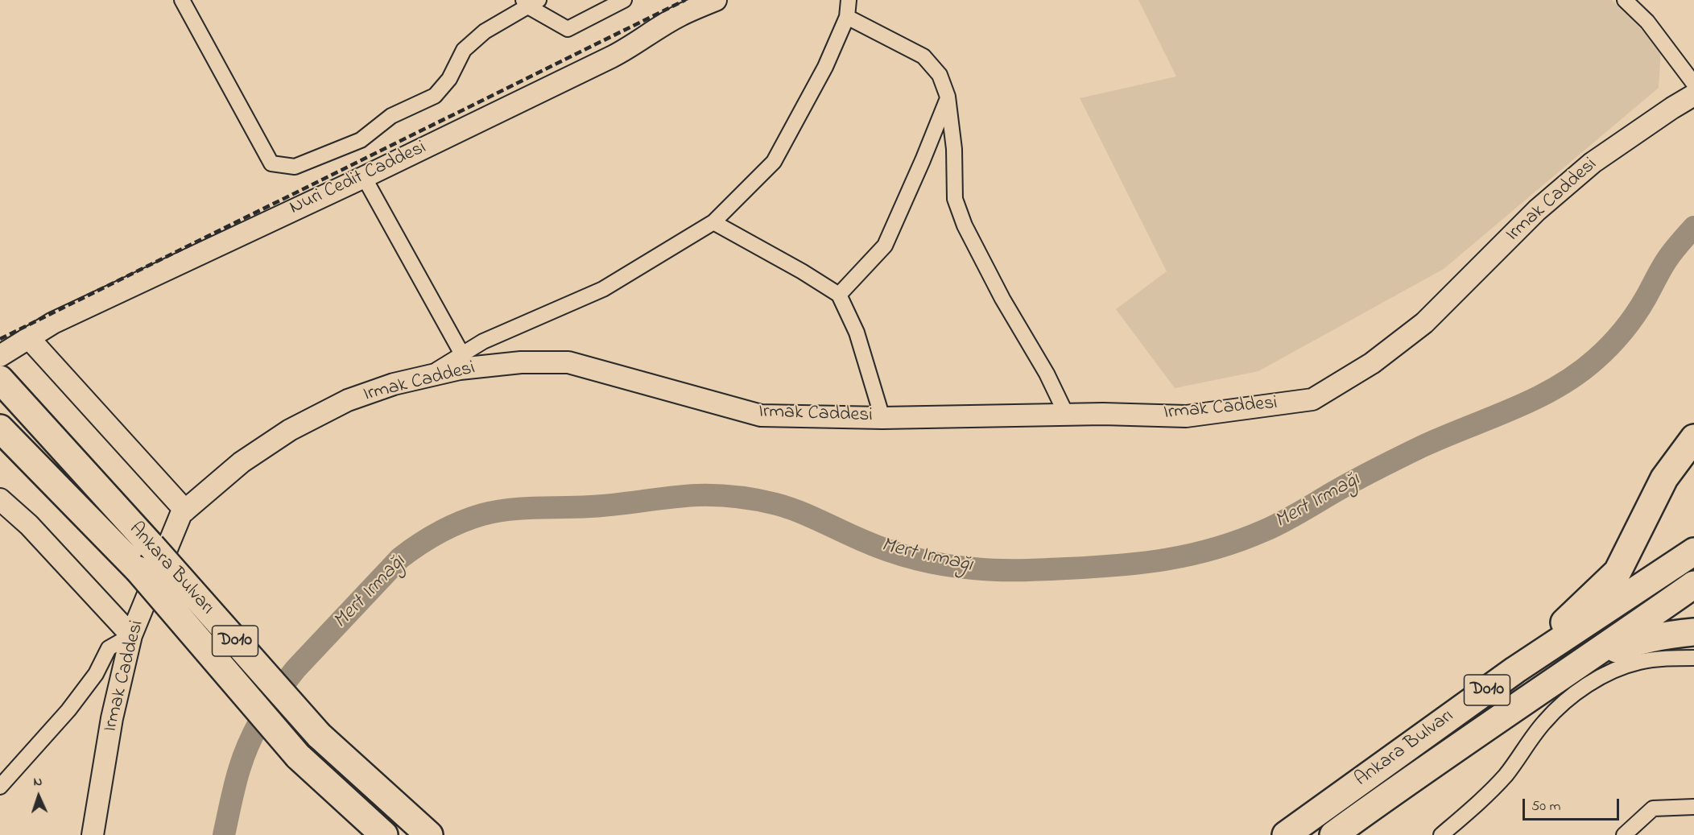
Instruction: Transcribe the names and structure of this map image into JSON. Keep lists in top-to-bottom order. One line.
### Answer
{"streets":{"highway":["Ankara Bulvarı","D010"],"street":["Nuri Cedit Caddesi","Irmak Caddesi"]},"water":["Mert Irmağı"],"scale_bar":"50 m","north":"top"}
